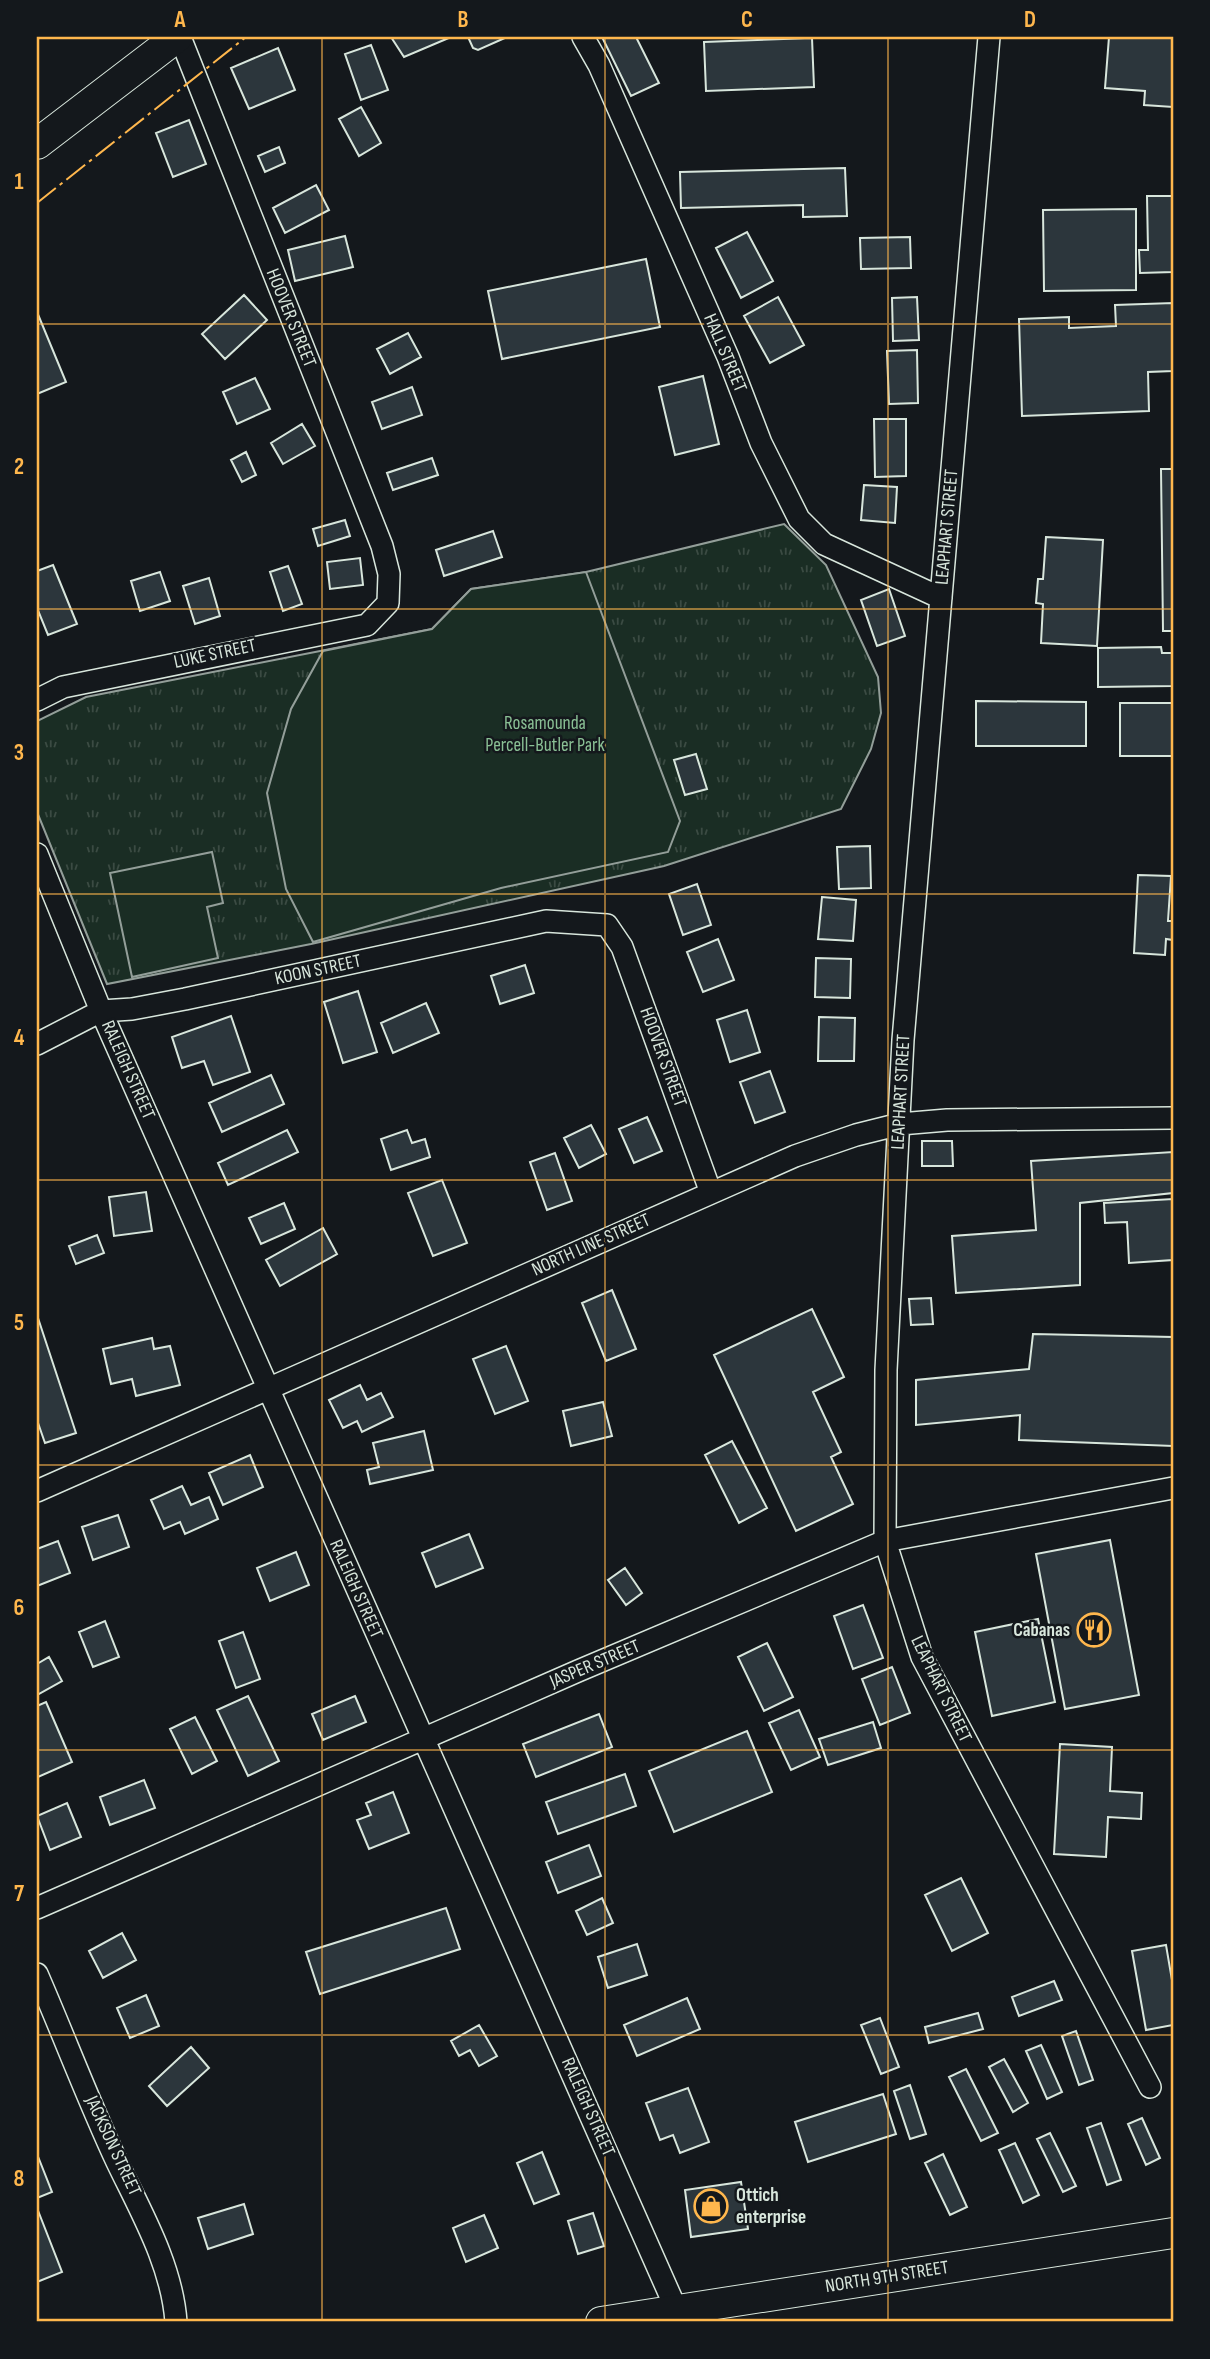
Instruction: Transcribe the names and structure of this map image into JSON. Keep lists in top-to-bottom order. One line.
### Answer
{"streets":{"street":["HOOVER STREET","HALL STREET","LEAPHART STREET","LUKE STREET","KOON STREET","RALEIGH STREET","NORTH LINE STREET","JASPER STREET","JACKSON STREET","NORTH 9TH STREET"]},"crossings":[["HOOVER STREET","LUKE STREET"],["HOOVER STREET","KOON STREET"],["HOOVER STREET","NORTH LINE STREET"],["HALL STREET","LEAPHART STREET"],["LEAPHART STREET","NORTH LINE STREET"],["LEAPHART STREET","JASPER STREET"],["KOON STREET","RALEIGH STREET"],["RALEIGH STREET","NORTH LINE STREET"],["RALEIGH STREET","JASPER STREET"],["RALEIGH STREET","NORTH 9TH STREET"]],"parks":["Rosamounda Percell-Butler Park"],"places":{"restaurant":["Cabanas"],"shop":["Ottich enterprise"]},"grid":{"columns":["A","B","C","D"],"rows":["1","2","3","4","5","6","7","8"]}}
